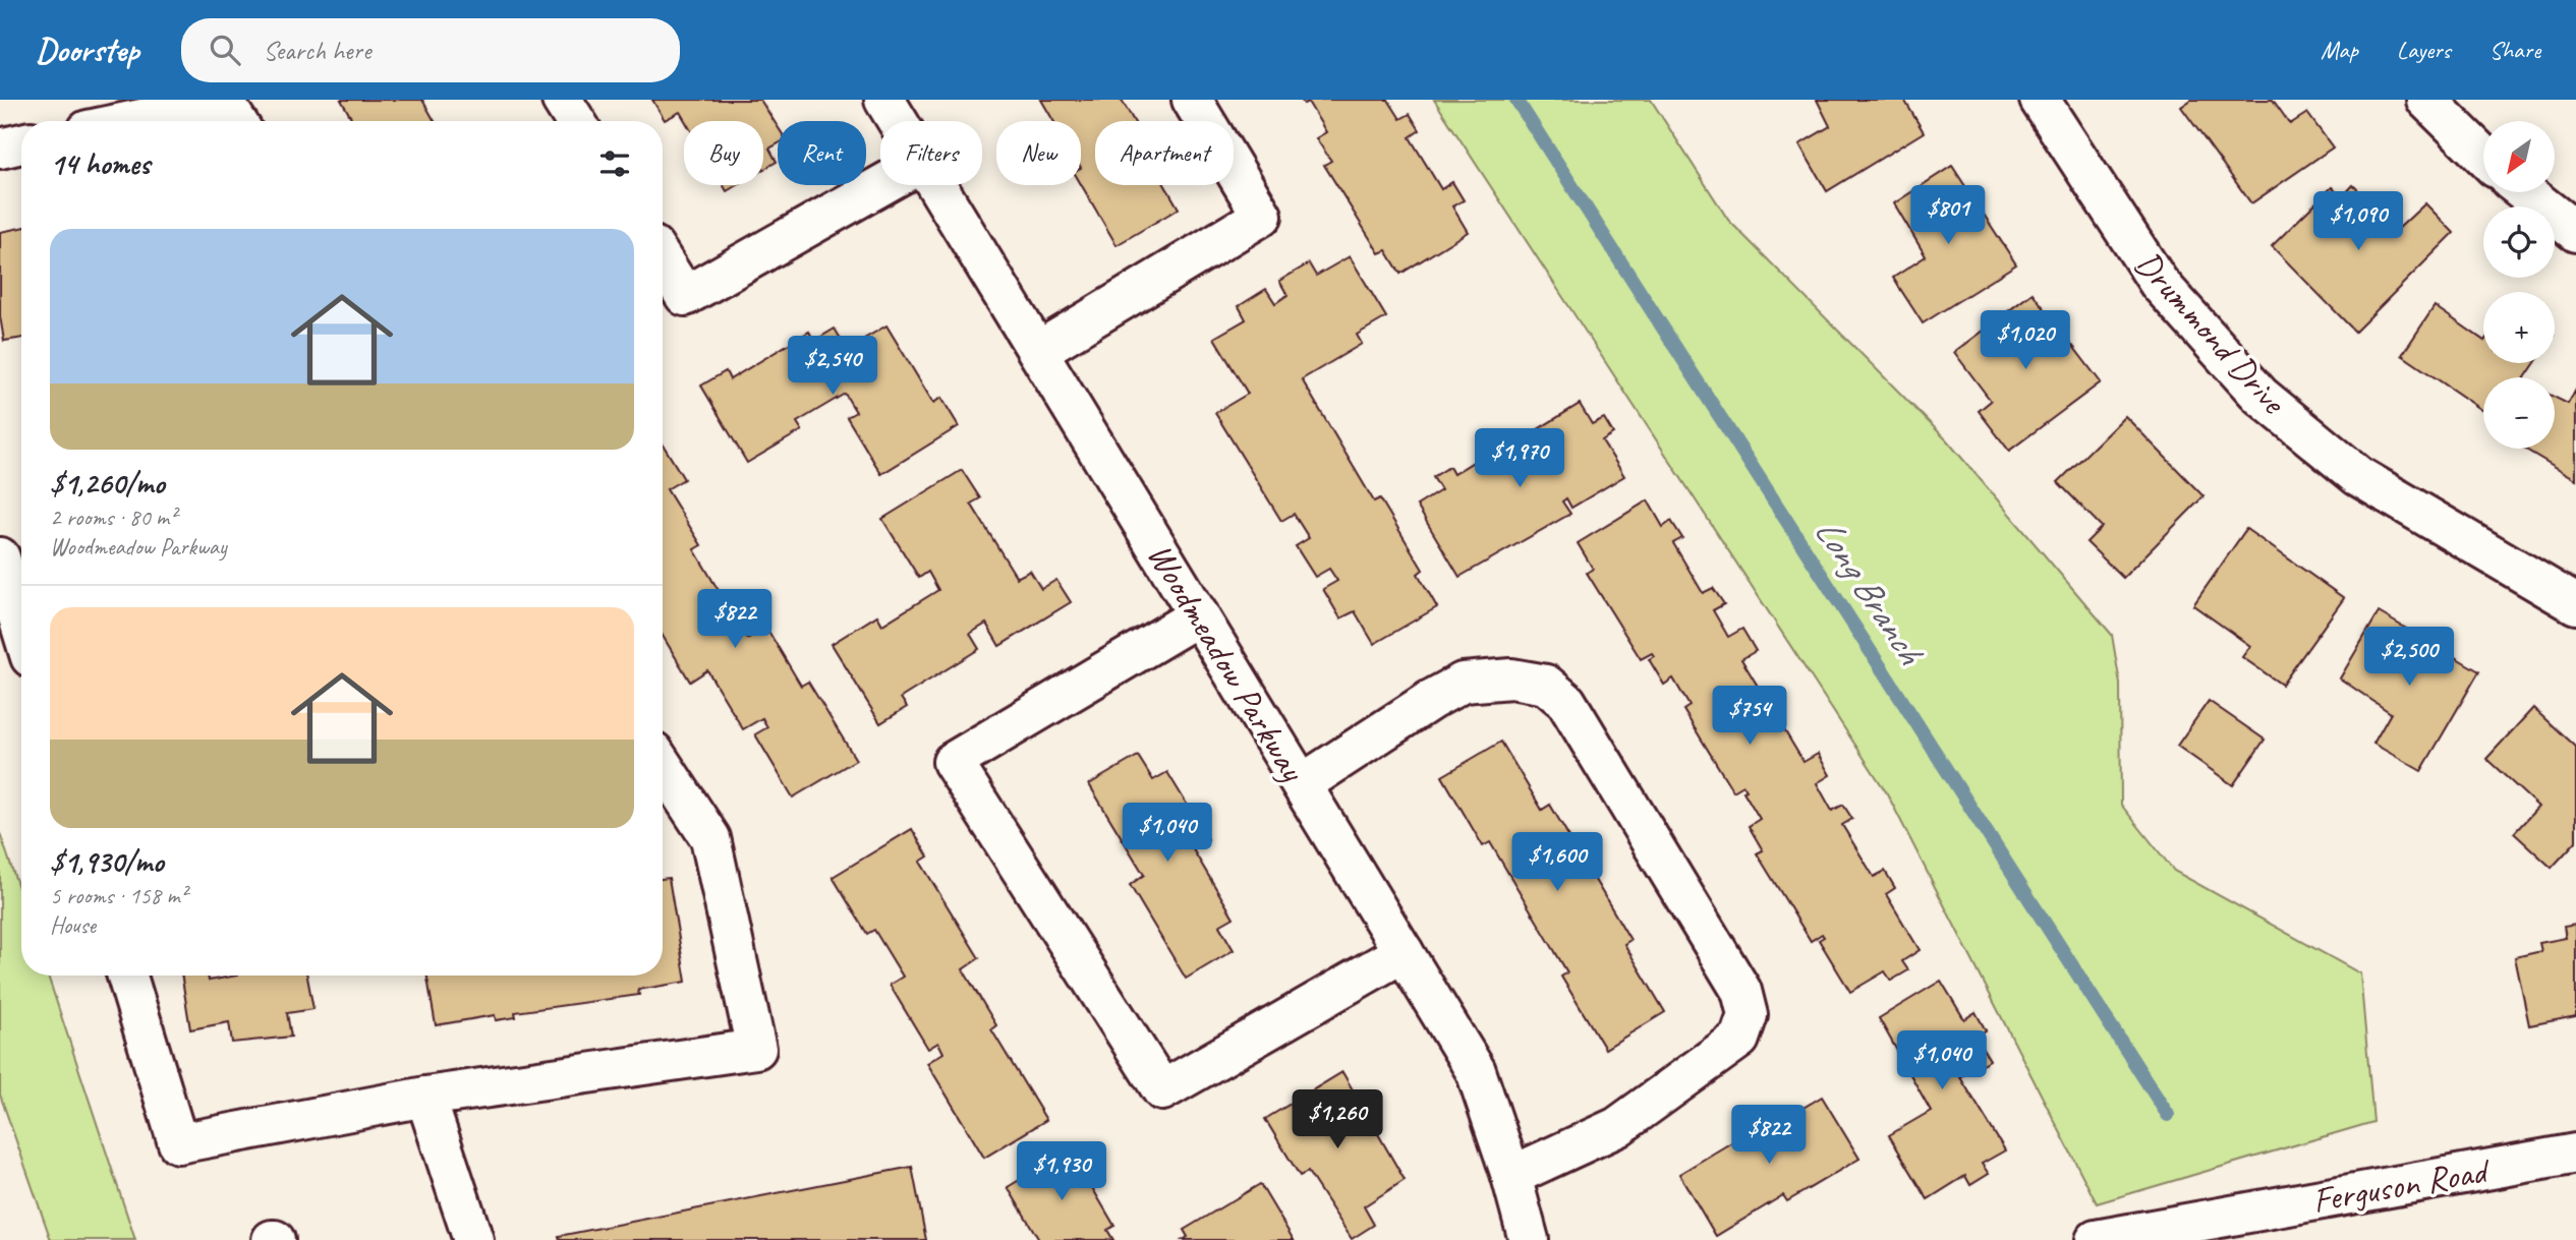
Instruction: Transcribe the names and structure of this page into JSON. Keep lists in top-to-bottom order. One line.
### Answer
{"streets":{"street":["Drummond Drive","Woodmeadow Parkway","Ferguson Road"]},"water":["Long Branch"],"north":"bottom left","page":{"header":"Doorstep","search":"Search here","nav":["Map","Layers","Share"],"map_buttons":["+","−"],"chip":["Buy","Rent","Filters","New","Apartment"],"heading":"14 homes","price":["$801","$1,090","$1,020","$2,540","$1,970","$822","$2,500","$754","$1,040","$1,600","$1,040","$1,260","$822","$1,930"],"list":[{"name":"$1,260/mo","note":"2 rooms · 80 m² · Woodmeadow Parkway"},{"name":"$1,930/mo","note":"5 rooms · 158 m² · House"}]}}
